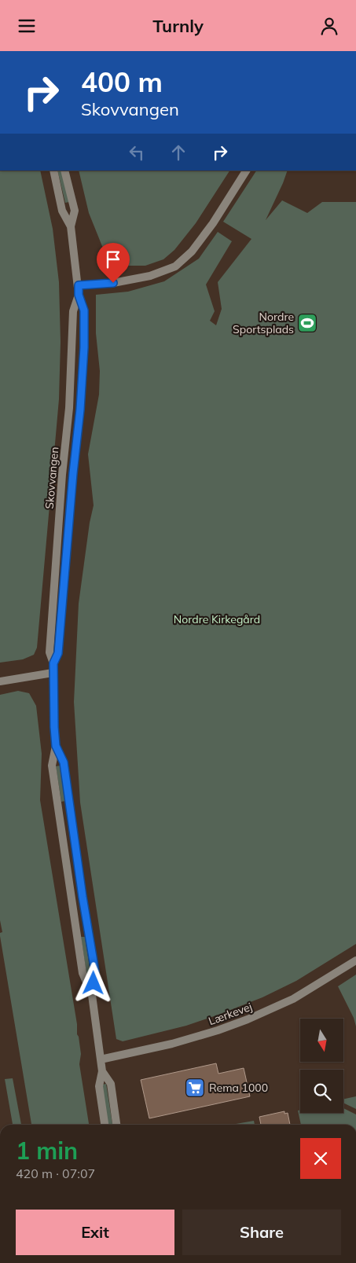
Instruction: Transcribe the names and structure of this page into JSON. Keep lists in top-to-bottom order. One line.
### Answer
{"streets":{"street":["Skovvangen","Lærkevej"]},"crossings":[["Skovvangen","Lærkevej"]],"parks":["Nordre Kirkegård"],"places":{"sports":["Nordre Sportsplads"],"supermarket":["Rema 1000"]},"north":"bottom","page":{"header":"Turnly","turn":["400 m","Skovvangen"],"heading":["1 min","420 m · 07:07"],"buttons":["Exit","Share"]}}
